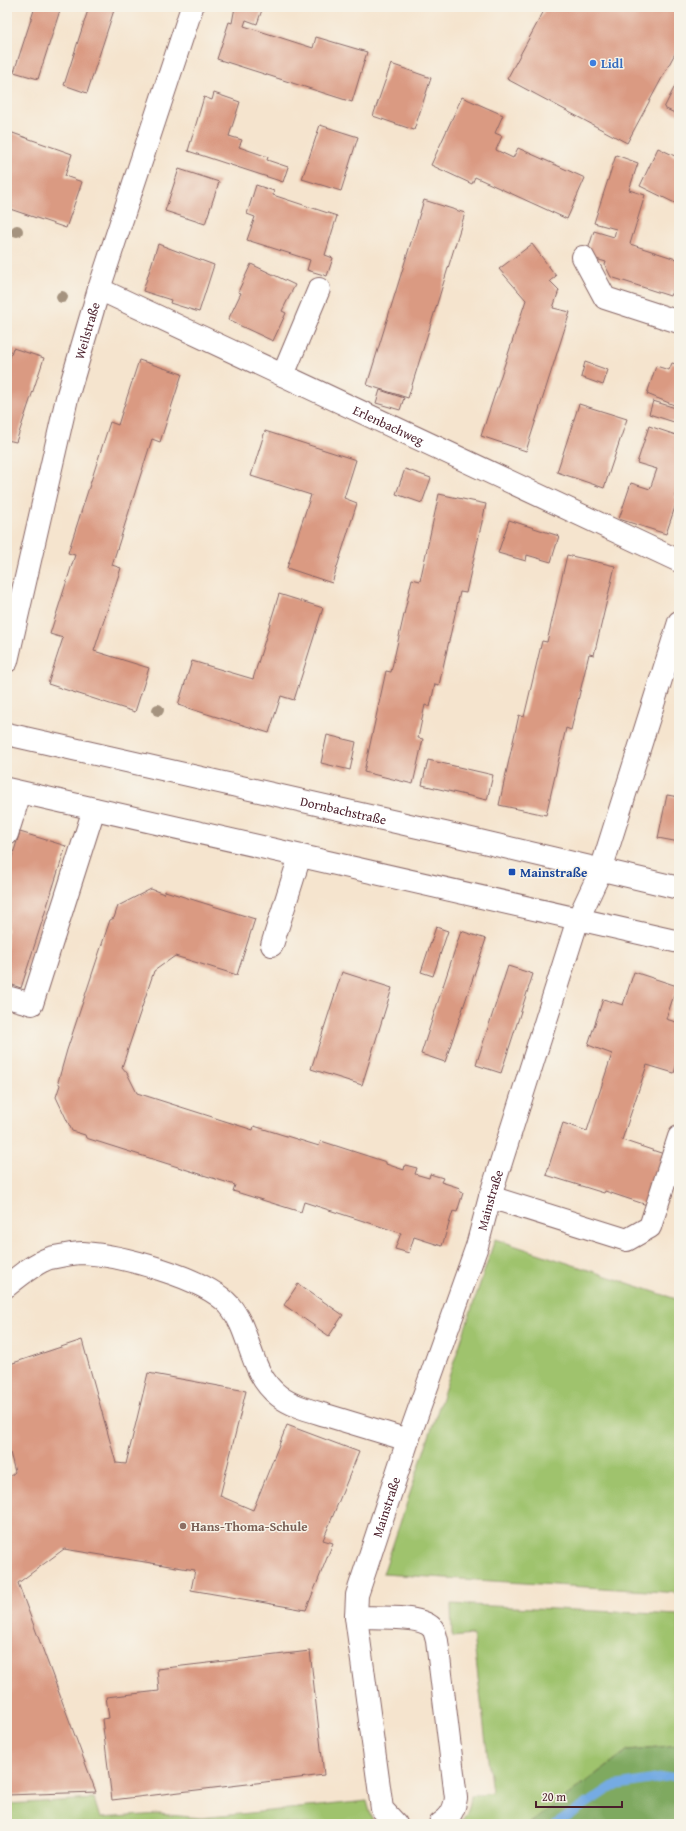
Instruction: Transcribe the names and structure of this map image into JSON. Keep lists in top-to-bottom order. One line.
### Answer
{"streets":{"street":["Weilstraße","Erlenbachweg","Dornbachstraße","Mainstraße"]},"crossings":[["Weilstraße","Erlenbachweg"],["Dornbachstraße","Mainstraße"]],"places":{"other":["Lidl","Hans-Thoma-Schule"],"transit":["Mainstraße"]},"scale_bar":"20 m"}
